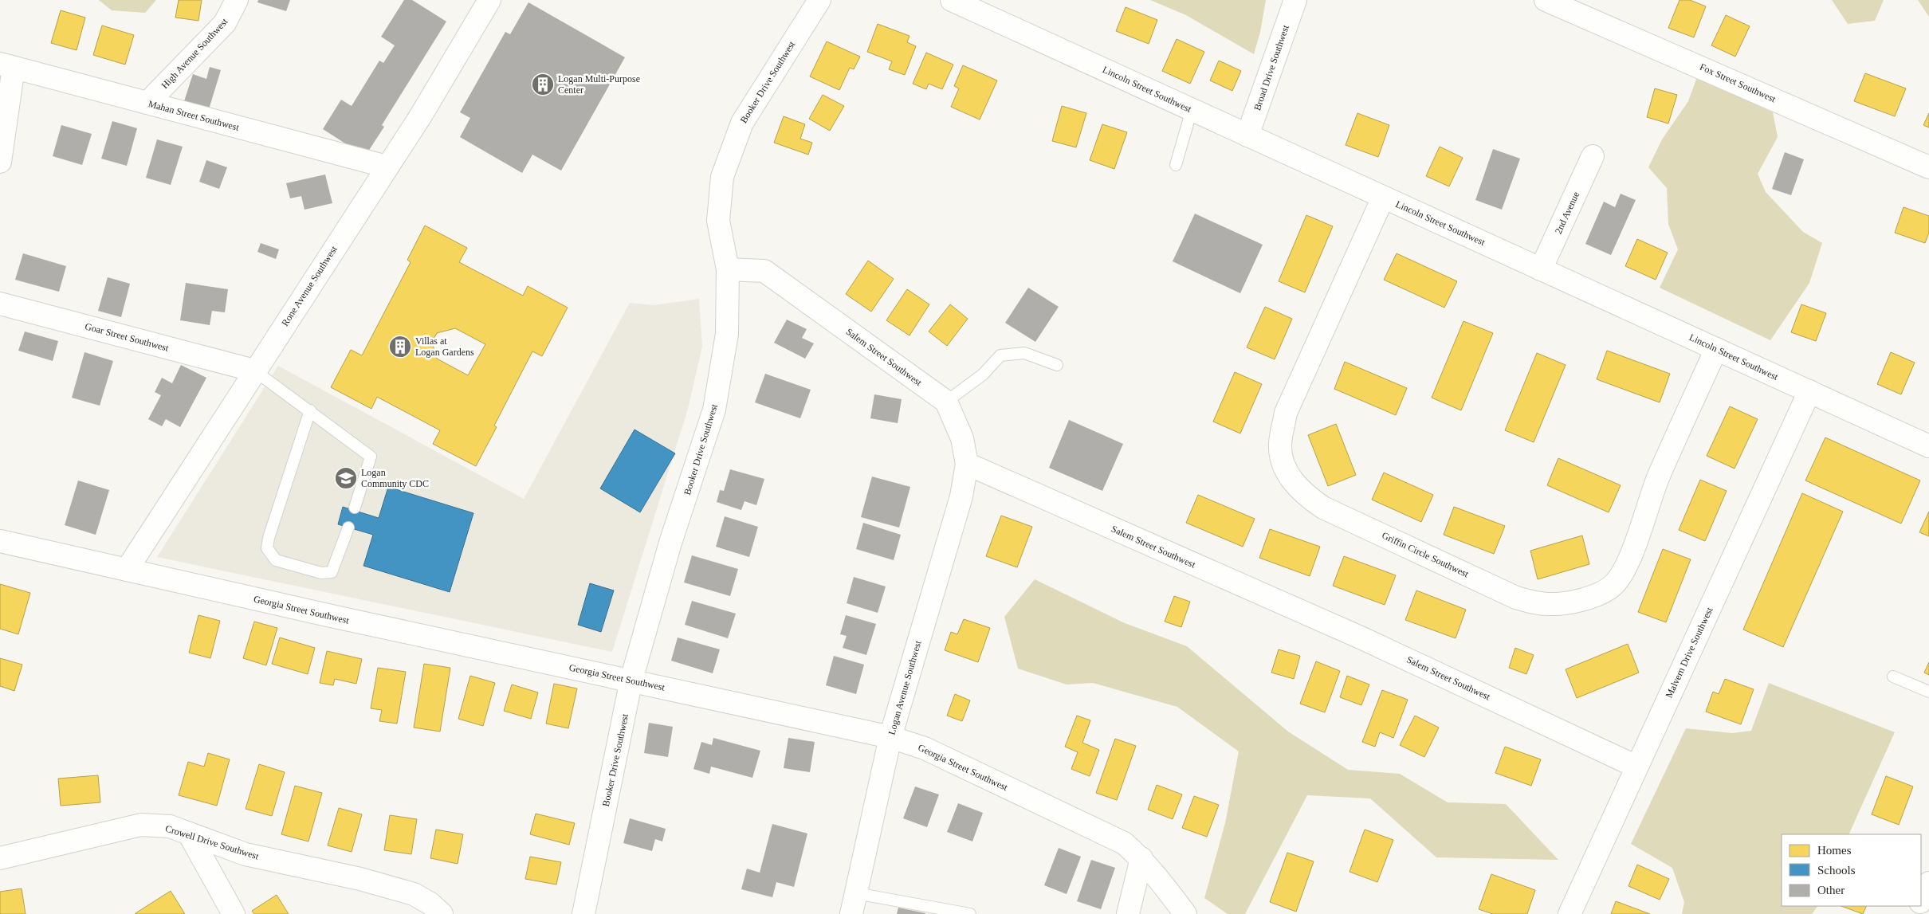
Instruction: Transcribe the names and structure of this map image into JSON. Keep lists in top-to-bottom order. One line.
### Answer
{"streets":{"street":["High Avenue Southwest","Broad Drive Southwest","Booker Drive Southwest","Fox Street Southwest","Lincoln Street Southwest","Mahan Street Southwest","2nd Avenue","Rone Avenue Southwest","Goar Street Southwest","Salem Street Southwest","Griffin Circle Southwest","Georgia Street Southwest","Malvern Drive Southwest","Logan Avenue Southwest","Crowell Drive Southwest"]},"crossings":[["High Avenue Southwest","Mahan Street Southwest"],["Broad Drive Southwest","Lincoln Street Southwest"],["Booker Drive Southwest","Salem Street Southwest"],["Booker Drive Southwest","Georgia Street Southwest"],["Lincoln Street Southwest","2nd Avenue"],["Lincoln Street Southwest","Griffin Circle Southwest"],["Lincoln Street Southwest","Malvern Drive Southwest"],["Mahan Street Southwest","Rone Avenue Southwest"],["Rone Avenue Southwest","Goar Street Southwest"],["Rone Avenue Southwest","Georgia Street Southwest"],["Salem Street Southwest","Malvern Drive Southwest"],["Salem Street Southwest","Logan Avenue Southwest"],["Georgia Street Southwest","Logan Avenue Southwest"]],"places":{"building":["Logan Multi-Purpose Center","Villas at Logan Gardens"],"school or university":["Logan Community CDC"]},"legend":["Homes","Schools","Other"]}
